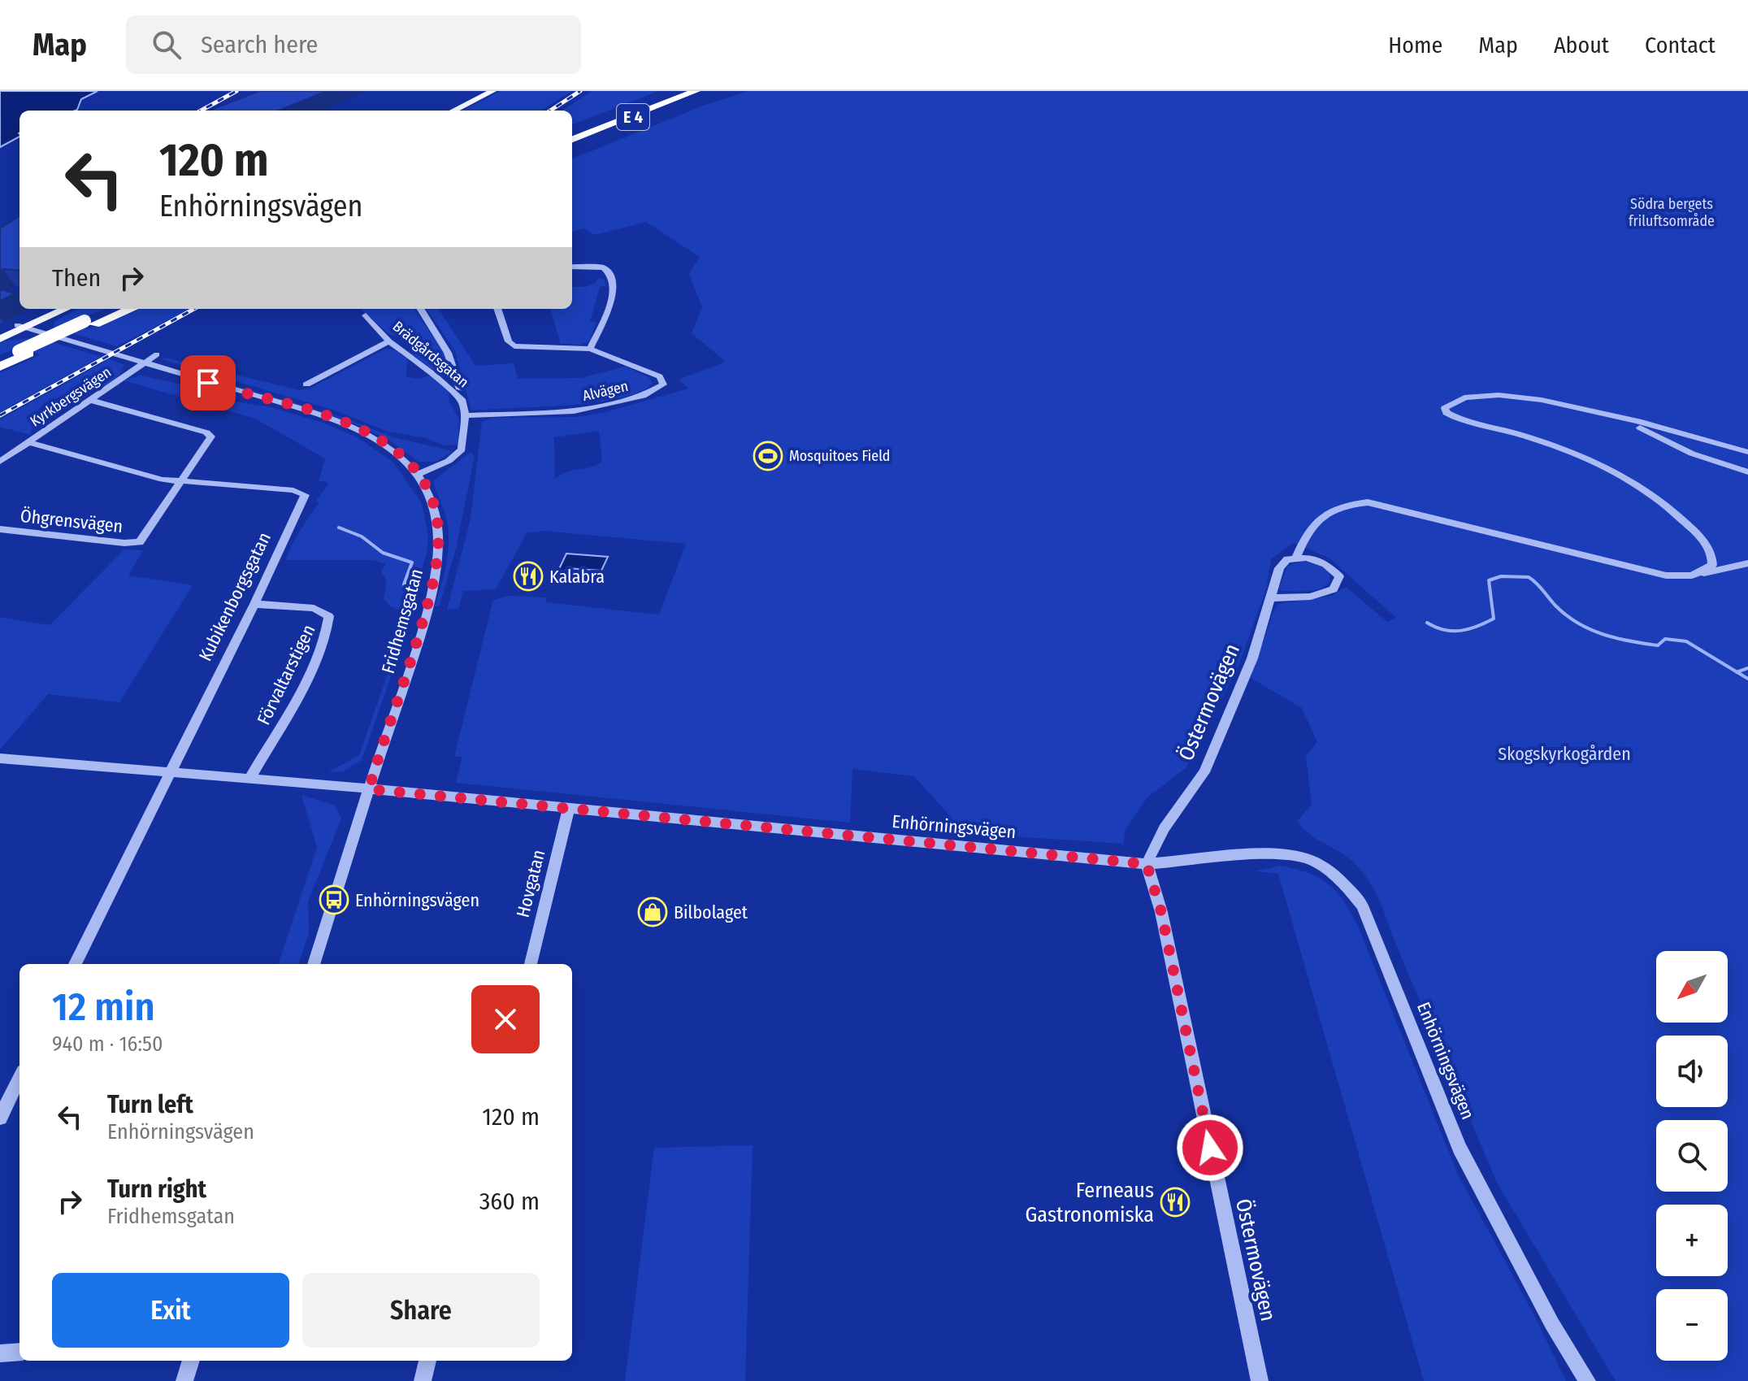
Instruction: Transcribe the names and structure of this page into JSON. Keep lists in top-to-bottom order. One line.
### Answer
{"streets":{"highway":["E 4"],"street":["Brädgårdsgatan","Alvägen","Kyrkbergsvägen","Öhgrensvägen","Kubikenborgsgatan","Fridhemsgatan","Förvaltarstigen","Östermovägen","Enhörningsvägen","Hovgatan"]},"crossings":[["Brädgårdsgatan","Alvägen"],["Brädgårdsgatan","Fridhemsgatan"],["Kyrkbergsvägen","Kubikenborgsgatan"],["Kyrkbergsvägen","Fridhemsgatan"],["Öhgrensvägen","Kubikenborgsgatan"],["Kubikenborgsgatan","Förvaltarstigen"],["Kubikenborgsgatan","Enhörningsvägen"],["Fridhemsgatan","Enhörningsvägen"],["Förvaltarstigen","Enhörningsvägen"],["Östermovägen","Enhörningsvägen"],["Enhörningsvägen","Hovgatan"]],"parks":["Södra bergets friluftsområde","Skogskyrkogården"],"places":{"sports":["Mosquitoes Field"],"restaurant":["Kalabra","Ferneaus Gastronomiska"],"bus stop":["Enhörningsvägen"],"shop":["Bilbolaget"]},"north":"bottom left","page":{"header":"Map","search":"Search here","nav":["Home","Map","About","Contact"],"turn":["120 m","Enhörningsvägen"],"then":"Then","map_buttons":["+","−"],"heading":["12 min","940 m · 16:50"],"list":[{"name":"Turn left","note":"Enhörningsvägen","value":"120 m"},{"name":"Turn right","note":"Fridhemsgatan","value":"360 m"}],"buttons":["Exit","Share"]}}
